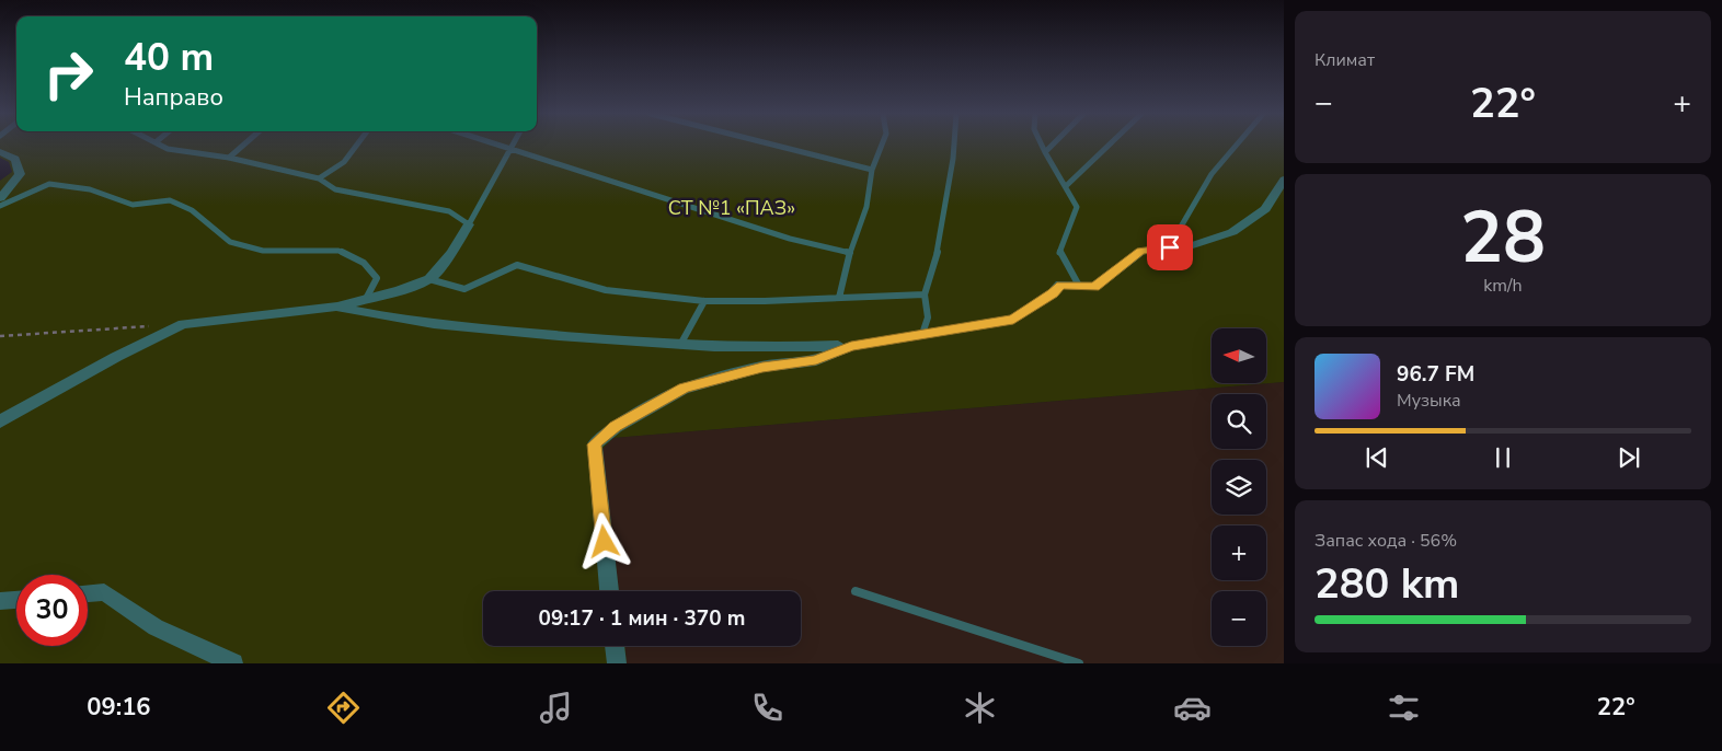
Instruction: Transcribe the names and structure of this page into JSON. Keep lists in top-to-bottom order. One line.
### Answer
{"parks":["СТ №1 «ПАЗ»"],"north":"left","page":{"tile":["Климат",["28","km/h"],["Запас хода · 56%","280 km"]],"turn":["40 m","Направо"],"heat":["−","22°","+"],"map_buttons":["+","−"],"song":["96.7 FM","Музыка"],"limit":"30","trip":"09:17 · 1 мин · 370 m","tabs":["09:16","22°"]}}
